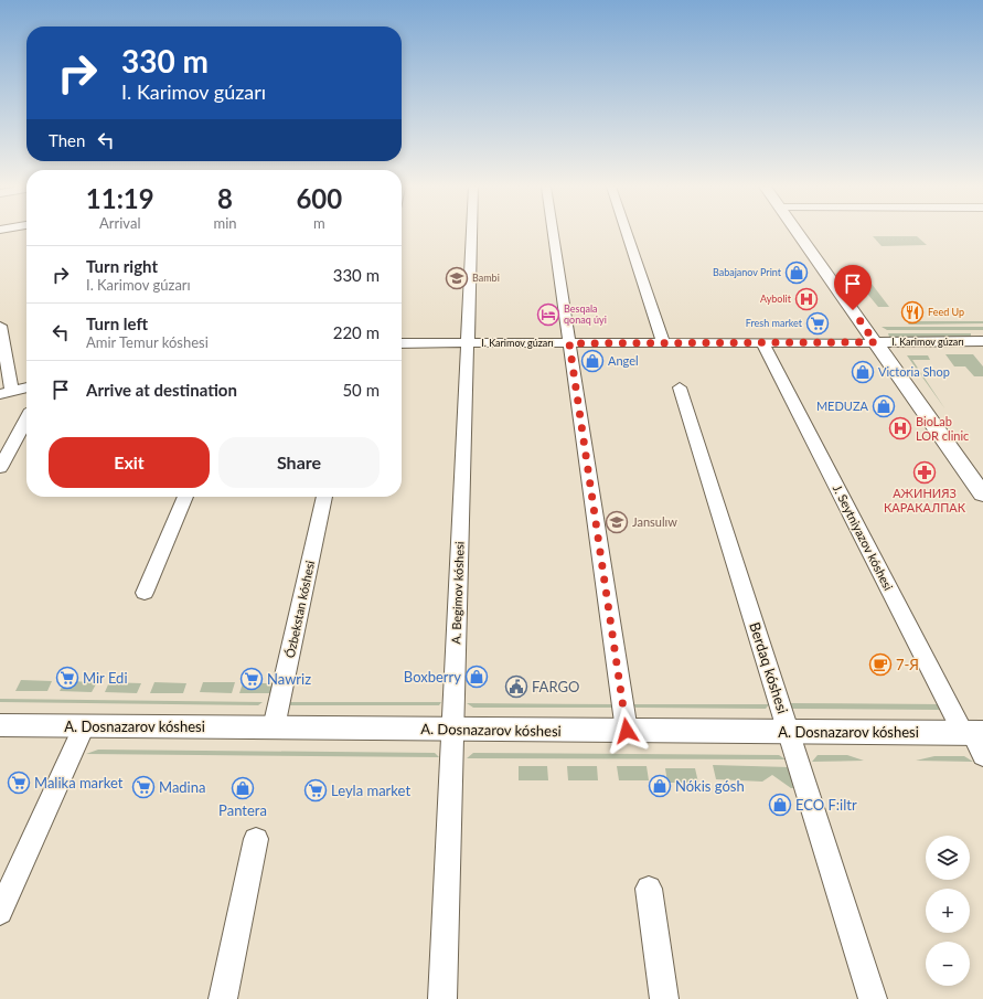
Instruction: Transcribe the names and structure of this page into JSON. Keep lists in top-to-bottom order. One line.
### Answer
{"streets":{"main road":["I. Karimov gúzarı","A. Dosnazarov kóshesi"],"street":["J. Seytniyazov kóshesi","A. Begimov kóshesi","Ózbekstan kóshesi","Berdaq kóshesi"]},"crossings":[["I. Karimov gúzarı","J. Seytniyazov kóshesi"],["I. Karimov gúzarı","A. Begimov kóshesi"],["J. Seytniyazov kóshesi","A. Dosnazarov kóshesi"],["A. Begimov kóshesi","A. Dosnazarov kóshesi"],["Ózbekstan kóshesi","A. Dosnazarov kóshesi"],["Berdaq kóshesi","A. Dosnazarov kóshesi"]],"places":{"shop":["Babajanov Print","Angel","Victoria Shop","MEDUZA","Boxberry","Nókis gósh","Pantera","ECO F:iltr"],"school or university":["Bambi","Jansulıw"],"hospital":["Aybolit","BioLab LOR clinic"],"restaurant":["Feed Up"],"hotel":["Besqala qonaq úyi"],"supermarket":["Fresh market","Mir Edi","Nawriz","Malika market","Madina","Leyla market"],"pharmacy":["АЖИНИЯЗ КАРАКАЛПАК"],"cafe":["7-Я"],"public building":["FARGO"]},"page":{"turn":["330 m","I. Karimov gúzarı"],"then":"Then","eta":["11:19","Arrival","8","min","600","m"],"list":[{"name":"Turn right","note":"I. Karimov gúzarı","value":"330 m"},{"name":"Turn left","note":"Amir Temur kóshesi","value":"220 m"},{"name":"Arrive at destination","value":"50 m"}],"buttons":["Exit","Share"],"map_buttons":["+","−"]}}
